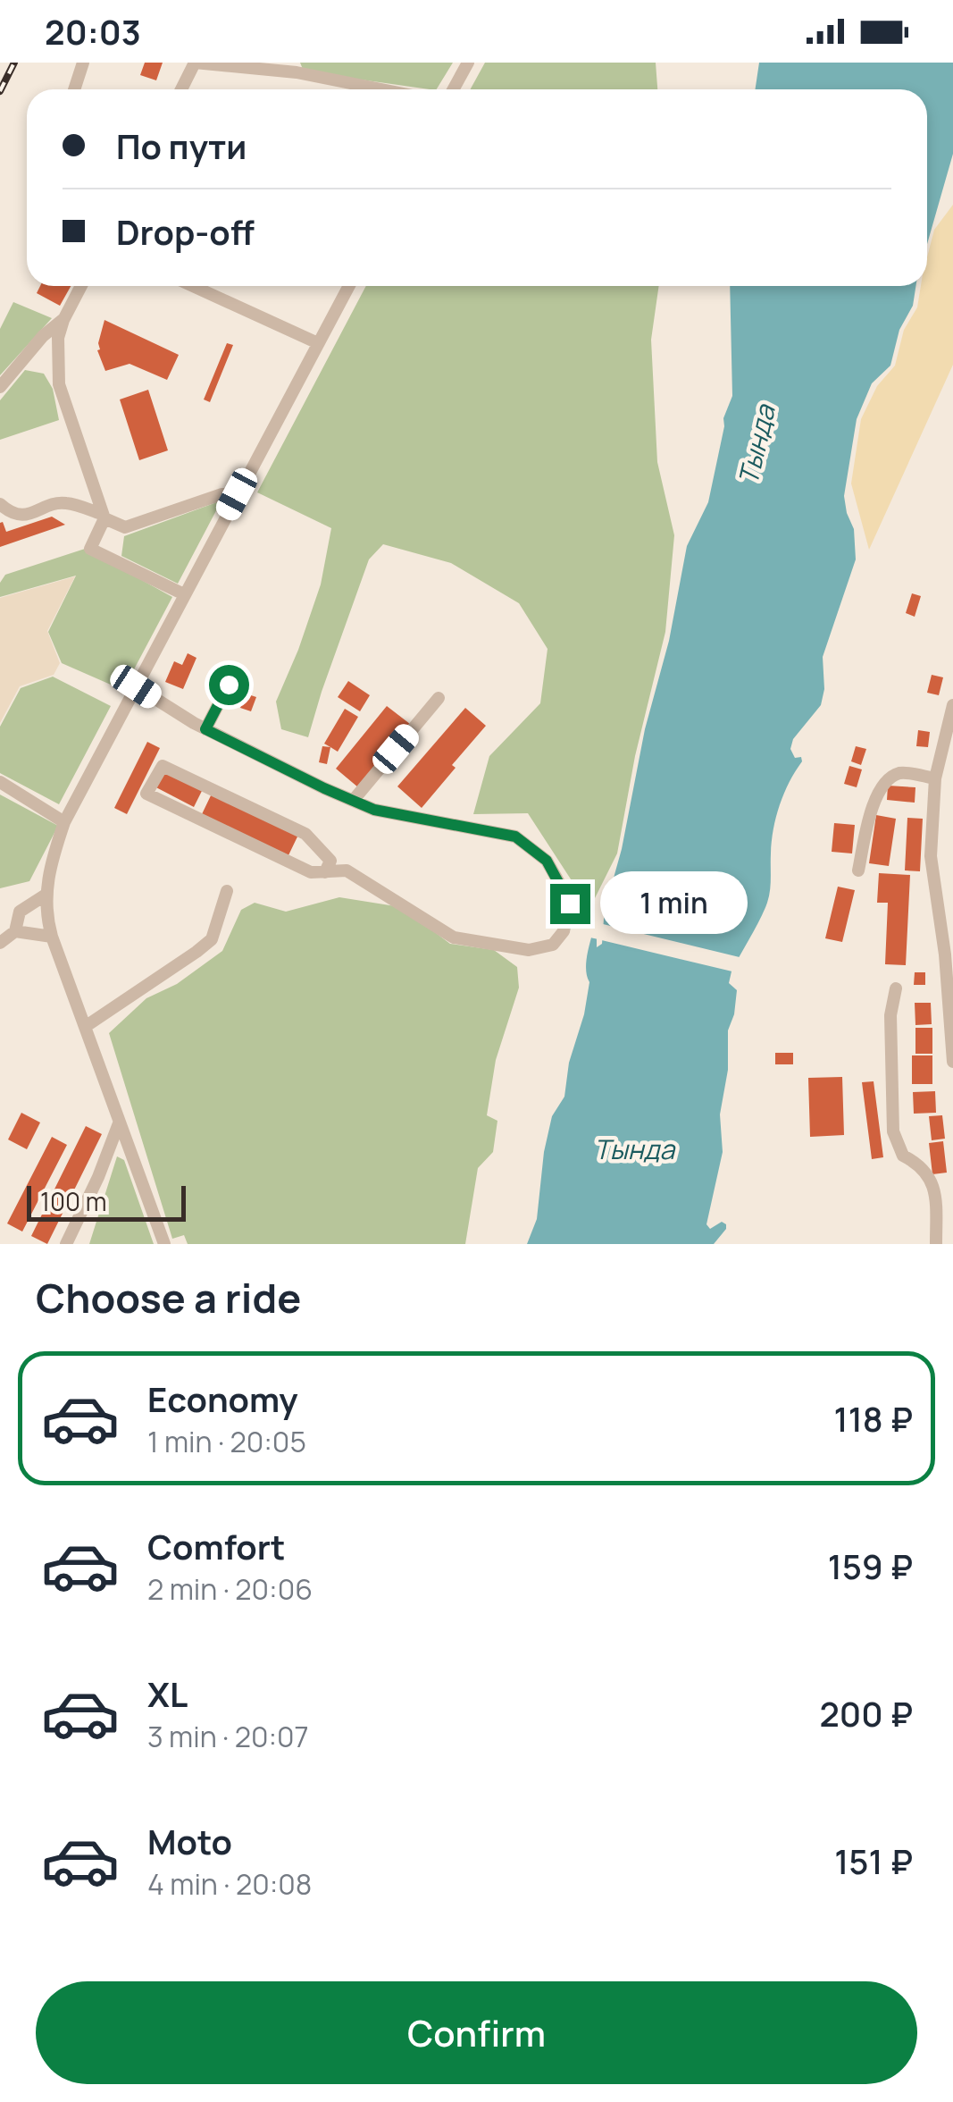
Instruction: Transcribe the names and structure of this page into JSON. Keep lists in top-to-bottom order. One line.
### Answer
{"water":["Тында"],"scale_bar":"100 m","page":{"status":"20:03","banner":["По пути","Drop-off"],"bubble":"1 min","scale":"100 m","heading":"Choose a ride","list":[{"name":"Economy","note":"1 min · 20:05","value":"118 ₽"},{"name":"Comfort","note":"2 min · 20:06","value":"159 ₽"},{"name":"XL","note":"3 min · 20:07","value":"200 ₽"},{"name":"Moto","note":"4 min · 20:08","value":"151 ₽"}],"buttons":"Confirm"}}
